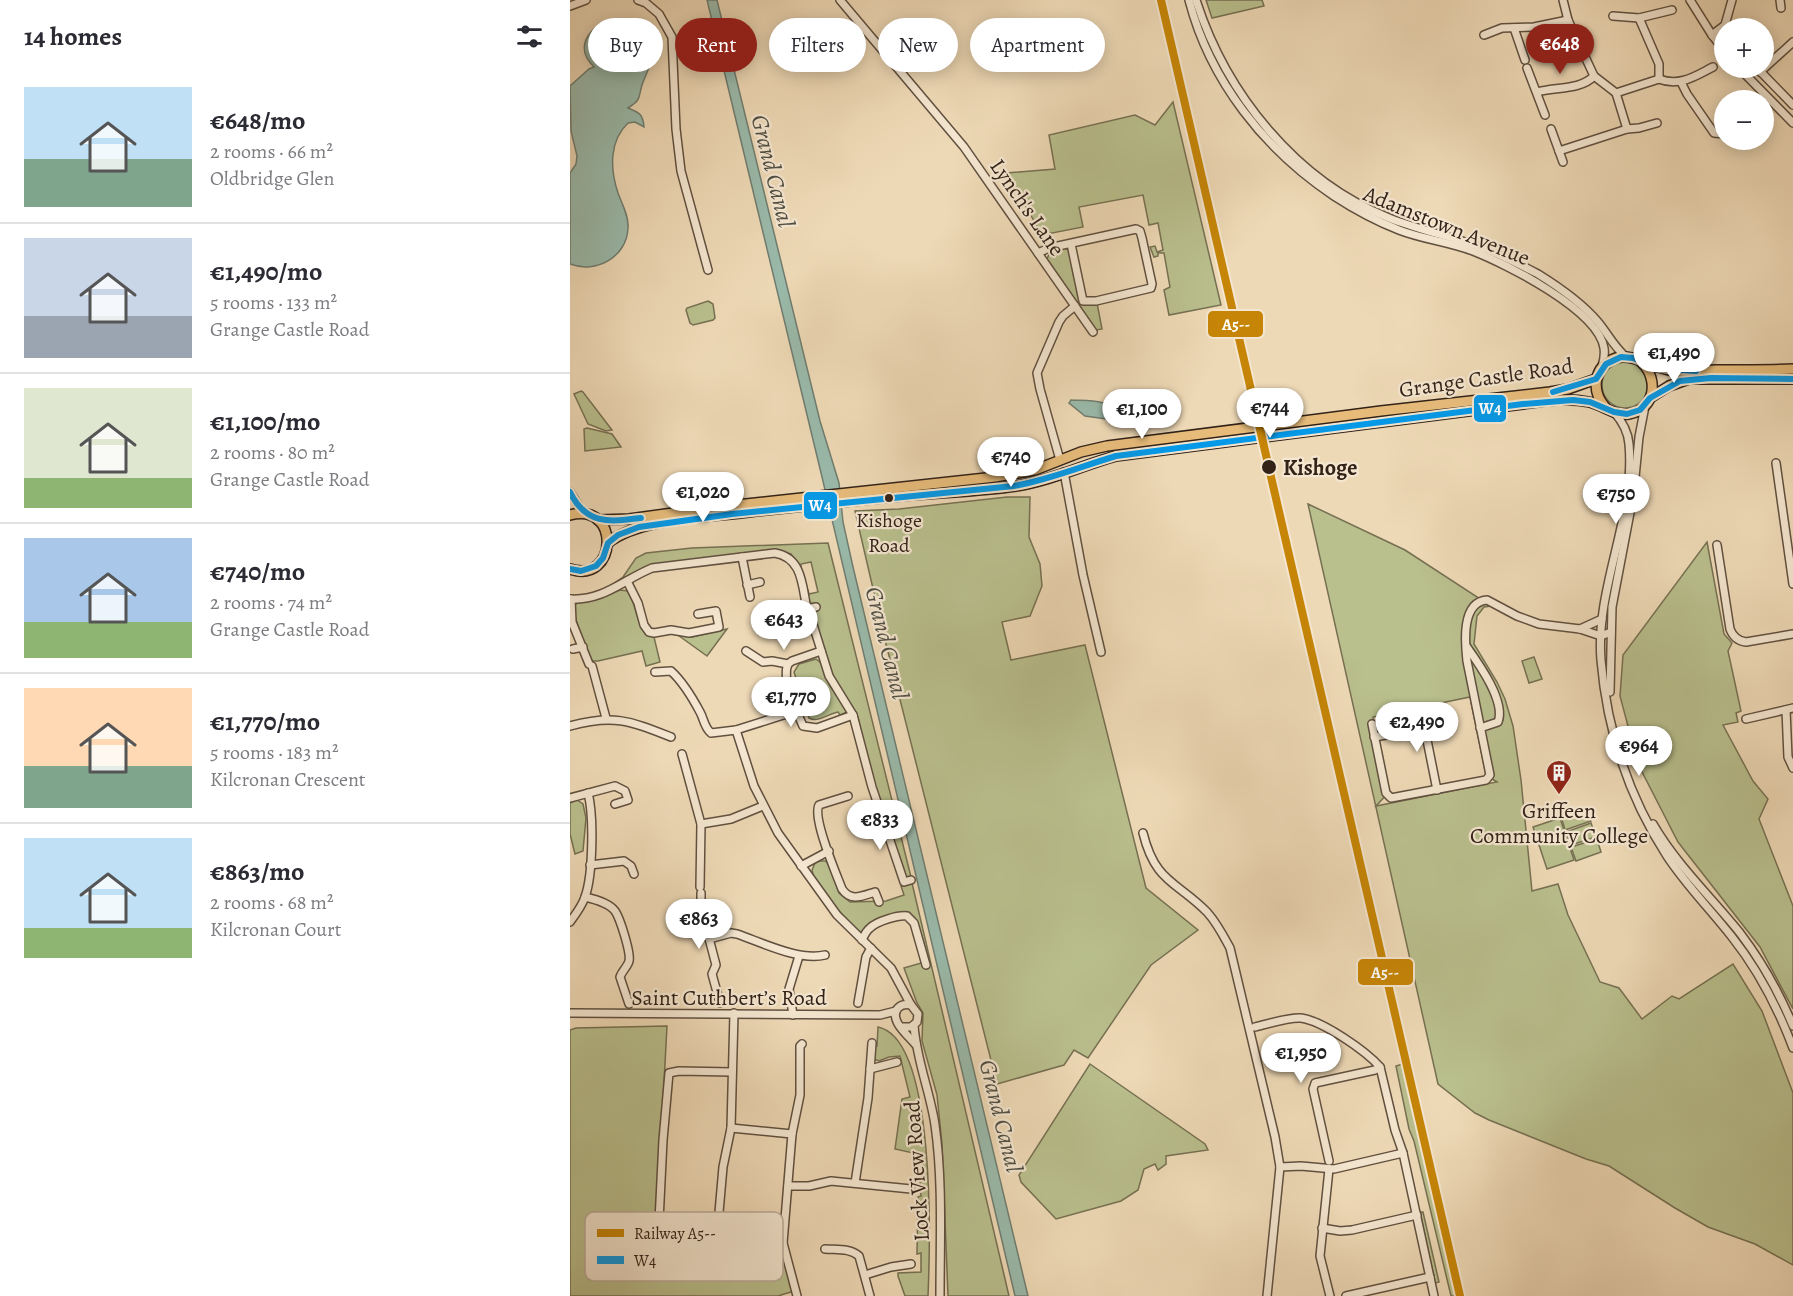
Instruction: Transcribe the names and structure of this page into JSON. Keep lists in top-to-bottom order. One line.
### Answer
{"streets":{"main road":["Grange Castle Road"],"street":["Lynch's Lane","Adamstown Avenue","Saint Cuthbert’s Road","Lock View Road"]},"crossings":[["Adamstown Avenue","Grange Castle Road"],["Saint Cuthbert’s Road","Lock View Road"]],"water":["Grand Canal"],"places":{"other":["Kishoge","Kishoge Road"],"building":["Griffeen Community College"]},"lines":["rail line A5--","transit line W4"],"legend":["Railway A5--","W4"],"page":{"heading":"14 homes","map_buttons":["+","−"],"chip":["Buy","Rent","Filters","New","Apartment"],"price":["€648","€1,490","€744","€1,100","€740","€1,020","€750","€643","€1,770","€2,490","€964","€833","€863","€1,950"],"list":[{"name":"€648/mo","note":"2 rooms · 66 m² · Oldbridge Glen"},{"name":"€1,490/mo","note":"5 rooms · 133 m² · Grange Castle Road"},{"name":"€1,100/mo","note":"2 rooms · 80 m² · Grange Castle Road"},{"name":"€740/mo","note":"2 rooms · 74 m² · Grange Castle Road"},{"name":"€1,770/mo","note":"5 rooms · 183 m² · Kilcronan Crescent"},{"name":"€863/mo","note":"2 rooms · 68 m² · Kilcronan Court"}]}}
